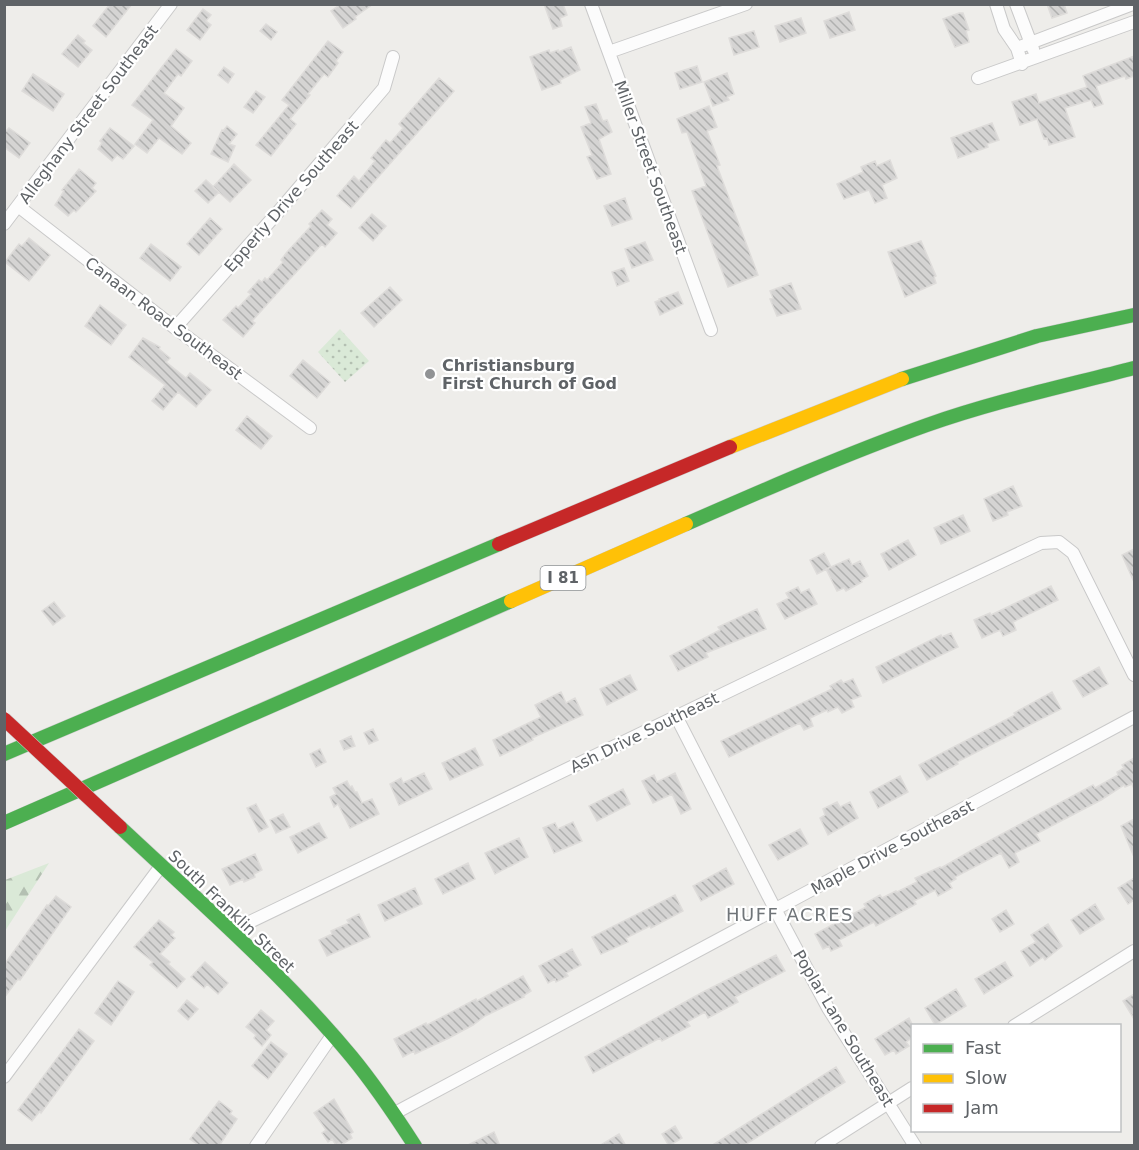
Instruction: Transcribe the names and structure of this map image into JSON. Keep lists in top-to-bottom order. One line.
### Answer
{"streets":{"main road":["I 81","South Franklin Street"],"street":["Alleghany Street Southeast","Miller Street Southeast","Epperly Drive Southeast","Canaan Road Southeast","Ash Drive Southeast","Maple Drive Southeast","Poplar Lane Southeast"]},"crossings":[["Alleghany Street Southeast","Canaan Road Southeast"],["Epperly Drive Southeast","Canaan Road Southeast"],["Ash Drive Southeast","South Franklin Street"],["Ash Drive Southeast","Poplar Lane Southeast"],["Maple Drive Southeast","South Franklin Street"],["Maple Drive Southeast","Poplar Lane Southeast"]],"districts":["HUFF ACRES"],"places":["Christiansburg First Church of God"],"legend":["Fast","Slow","Jam"]}
